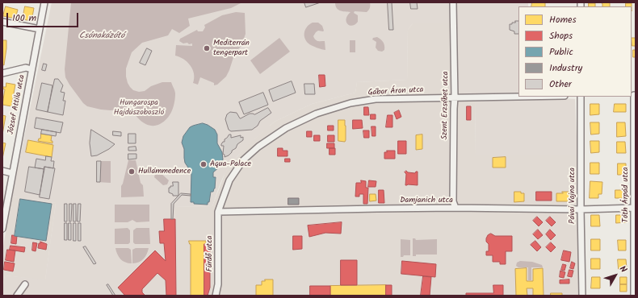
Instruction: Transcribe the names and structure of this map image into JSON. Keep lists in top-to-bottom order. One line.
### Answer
{"streets":{"street":["Gábor Áron utca","József Attila utca","Szent Erzsébet utca","Tóth Árpád utca","Pávai Vajna utca","Damjanich utca","Fürdő utca"]},"crossings":[["Gábor Áron utca","Szent Erzsébet utca"],["Gábor Áron utca","Damjanich utca"],["Gábor Áron utca","Fürdő utca"],["Szent Erzsébet utca","Damjanich utca"],["Tóth Árpád utca","Damjanich utca"],["Pávai Vajna utca","Damjanich utca"],["Damjanich utca","Fürdő utca"]],"water":["Csónakázótó"],"parks":["Hungarospa Hajdúszoboszló"],"places":["Mediterrán tengerpart","Aqua-Palace","Hullámmedence"],"legend":["Homes","Shops","Public","Industry","Other"],"scale_bar":"100 m","north":"top right"}
